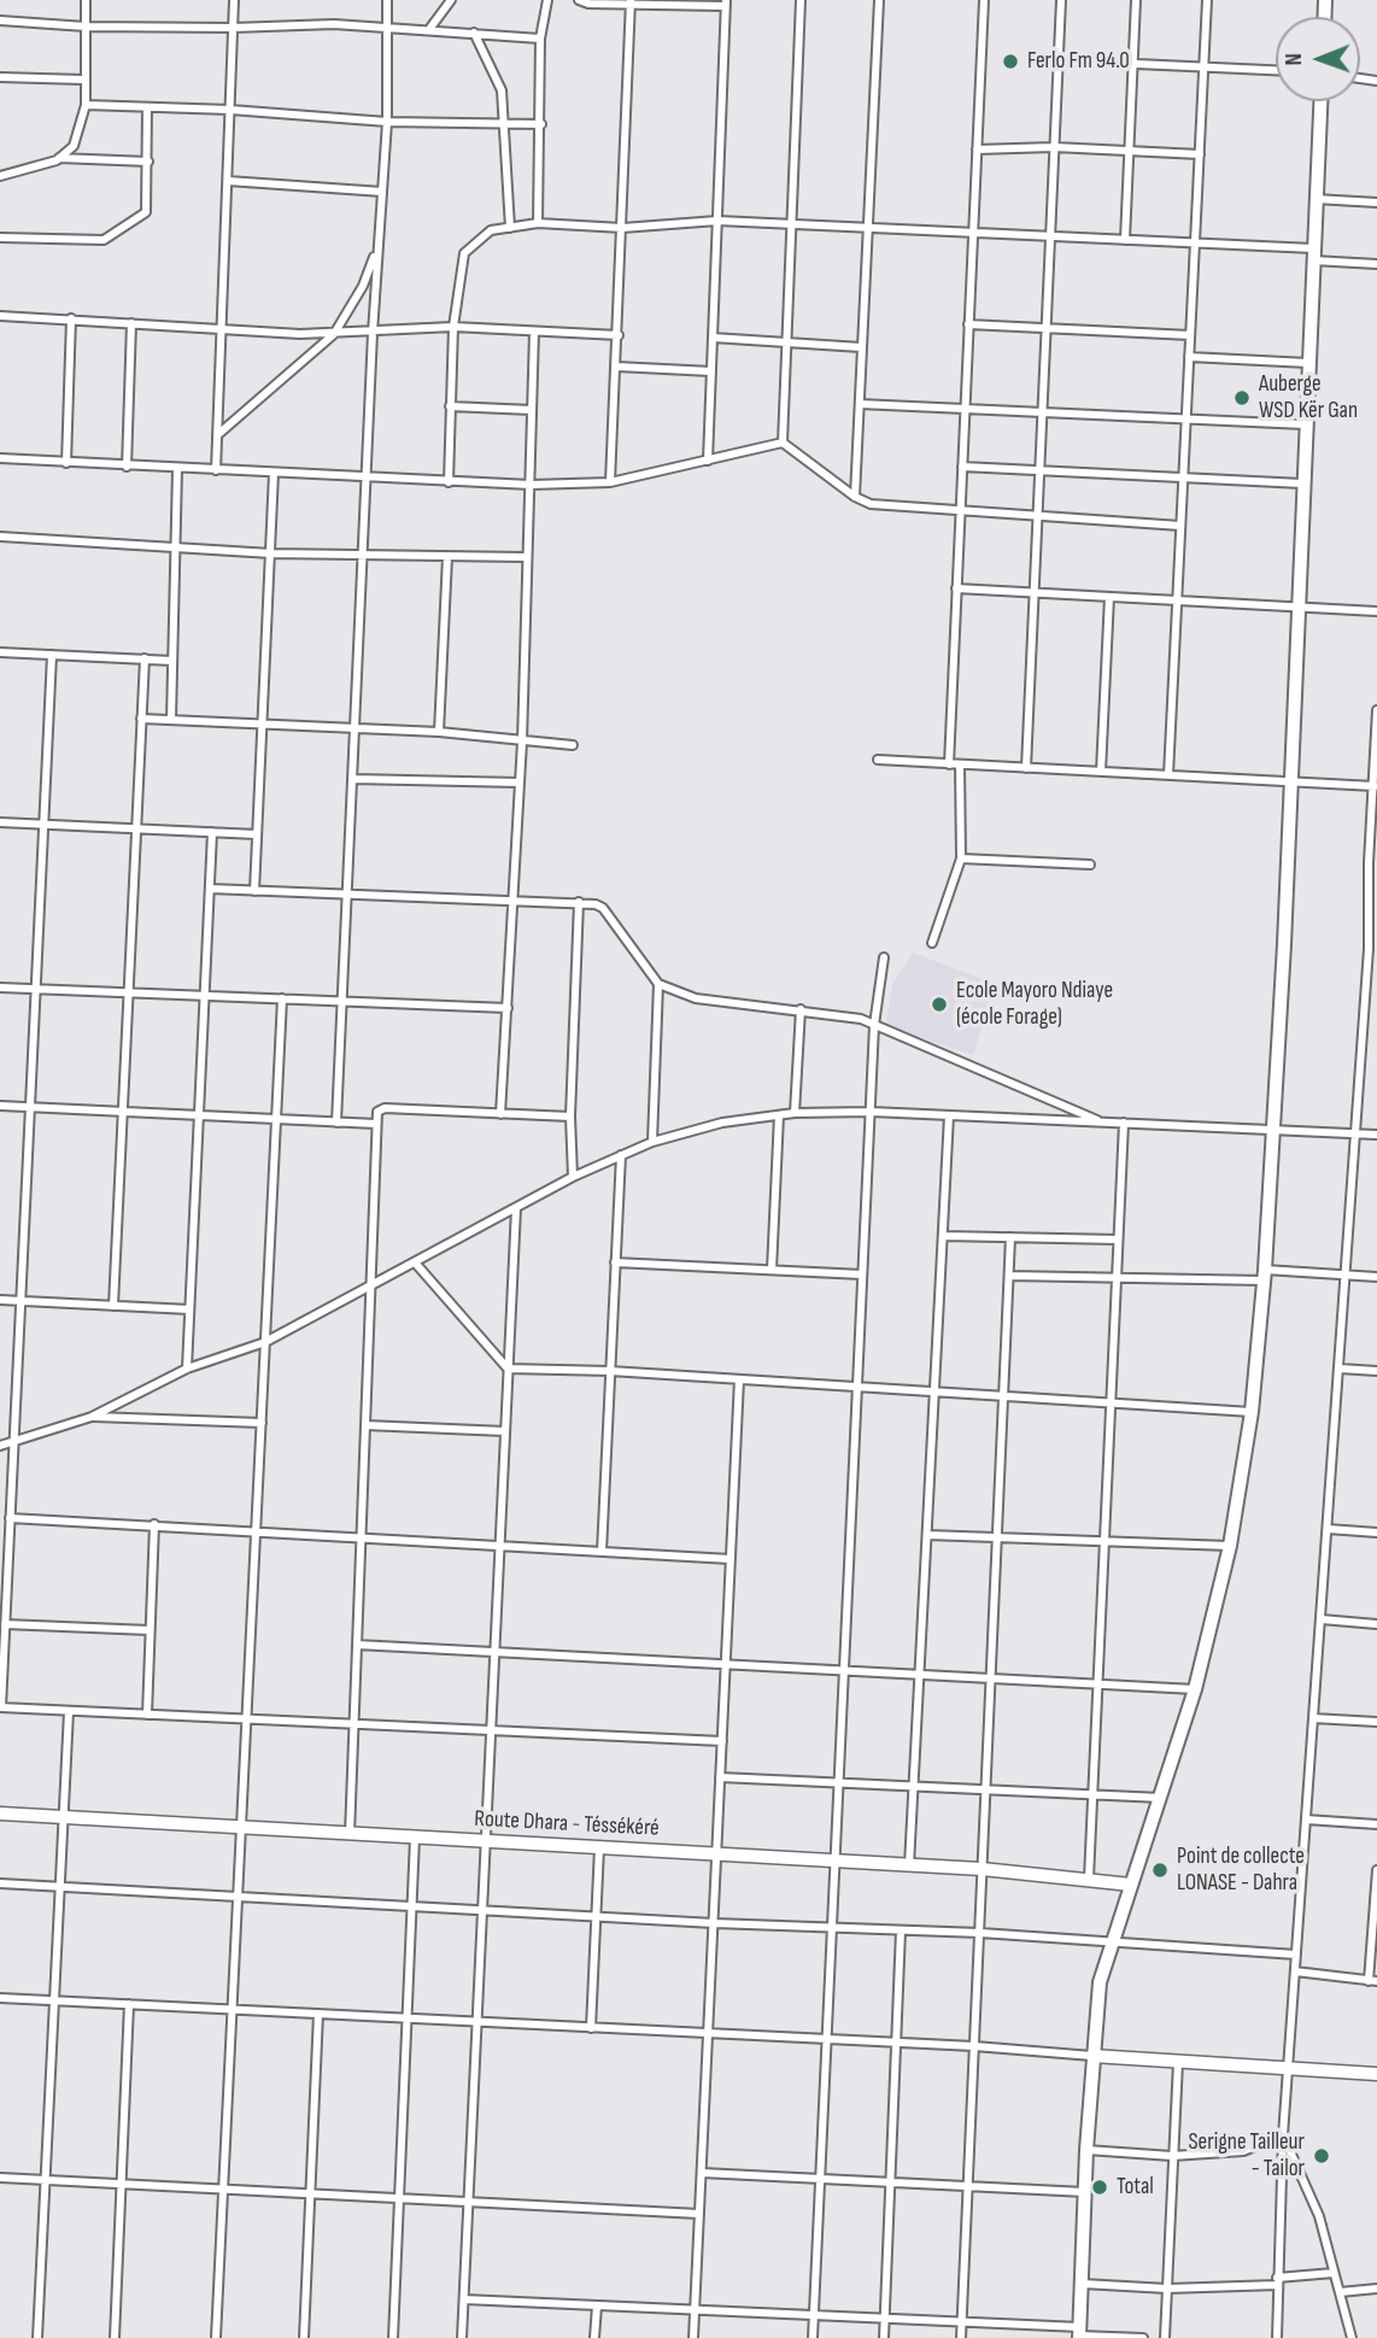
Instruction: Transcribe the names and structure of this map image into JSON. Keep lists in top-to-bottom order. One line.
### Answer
{"streets":{"street":["Route Dhara - Téssékéré"]},"places":["Ferlo Fm 94.0","Auberge WSD Kër Gan","Ecole Mayoro Ndiaye (école Forage)","Point de collecte LONASE - Dahra","Serigne Tailleur - Tailor","Total"],"north":"left"}
